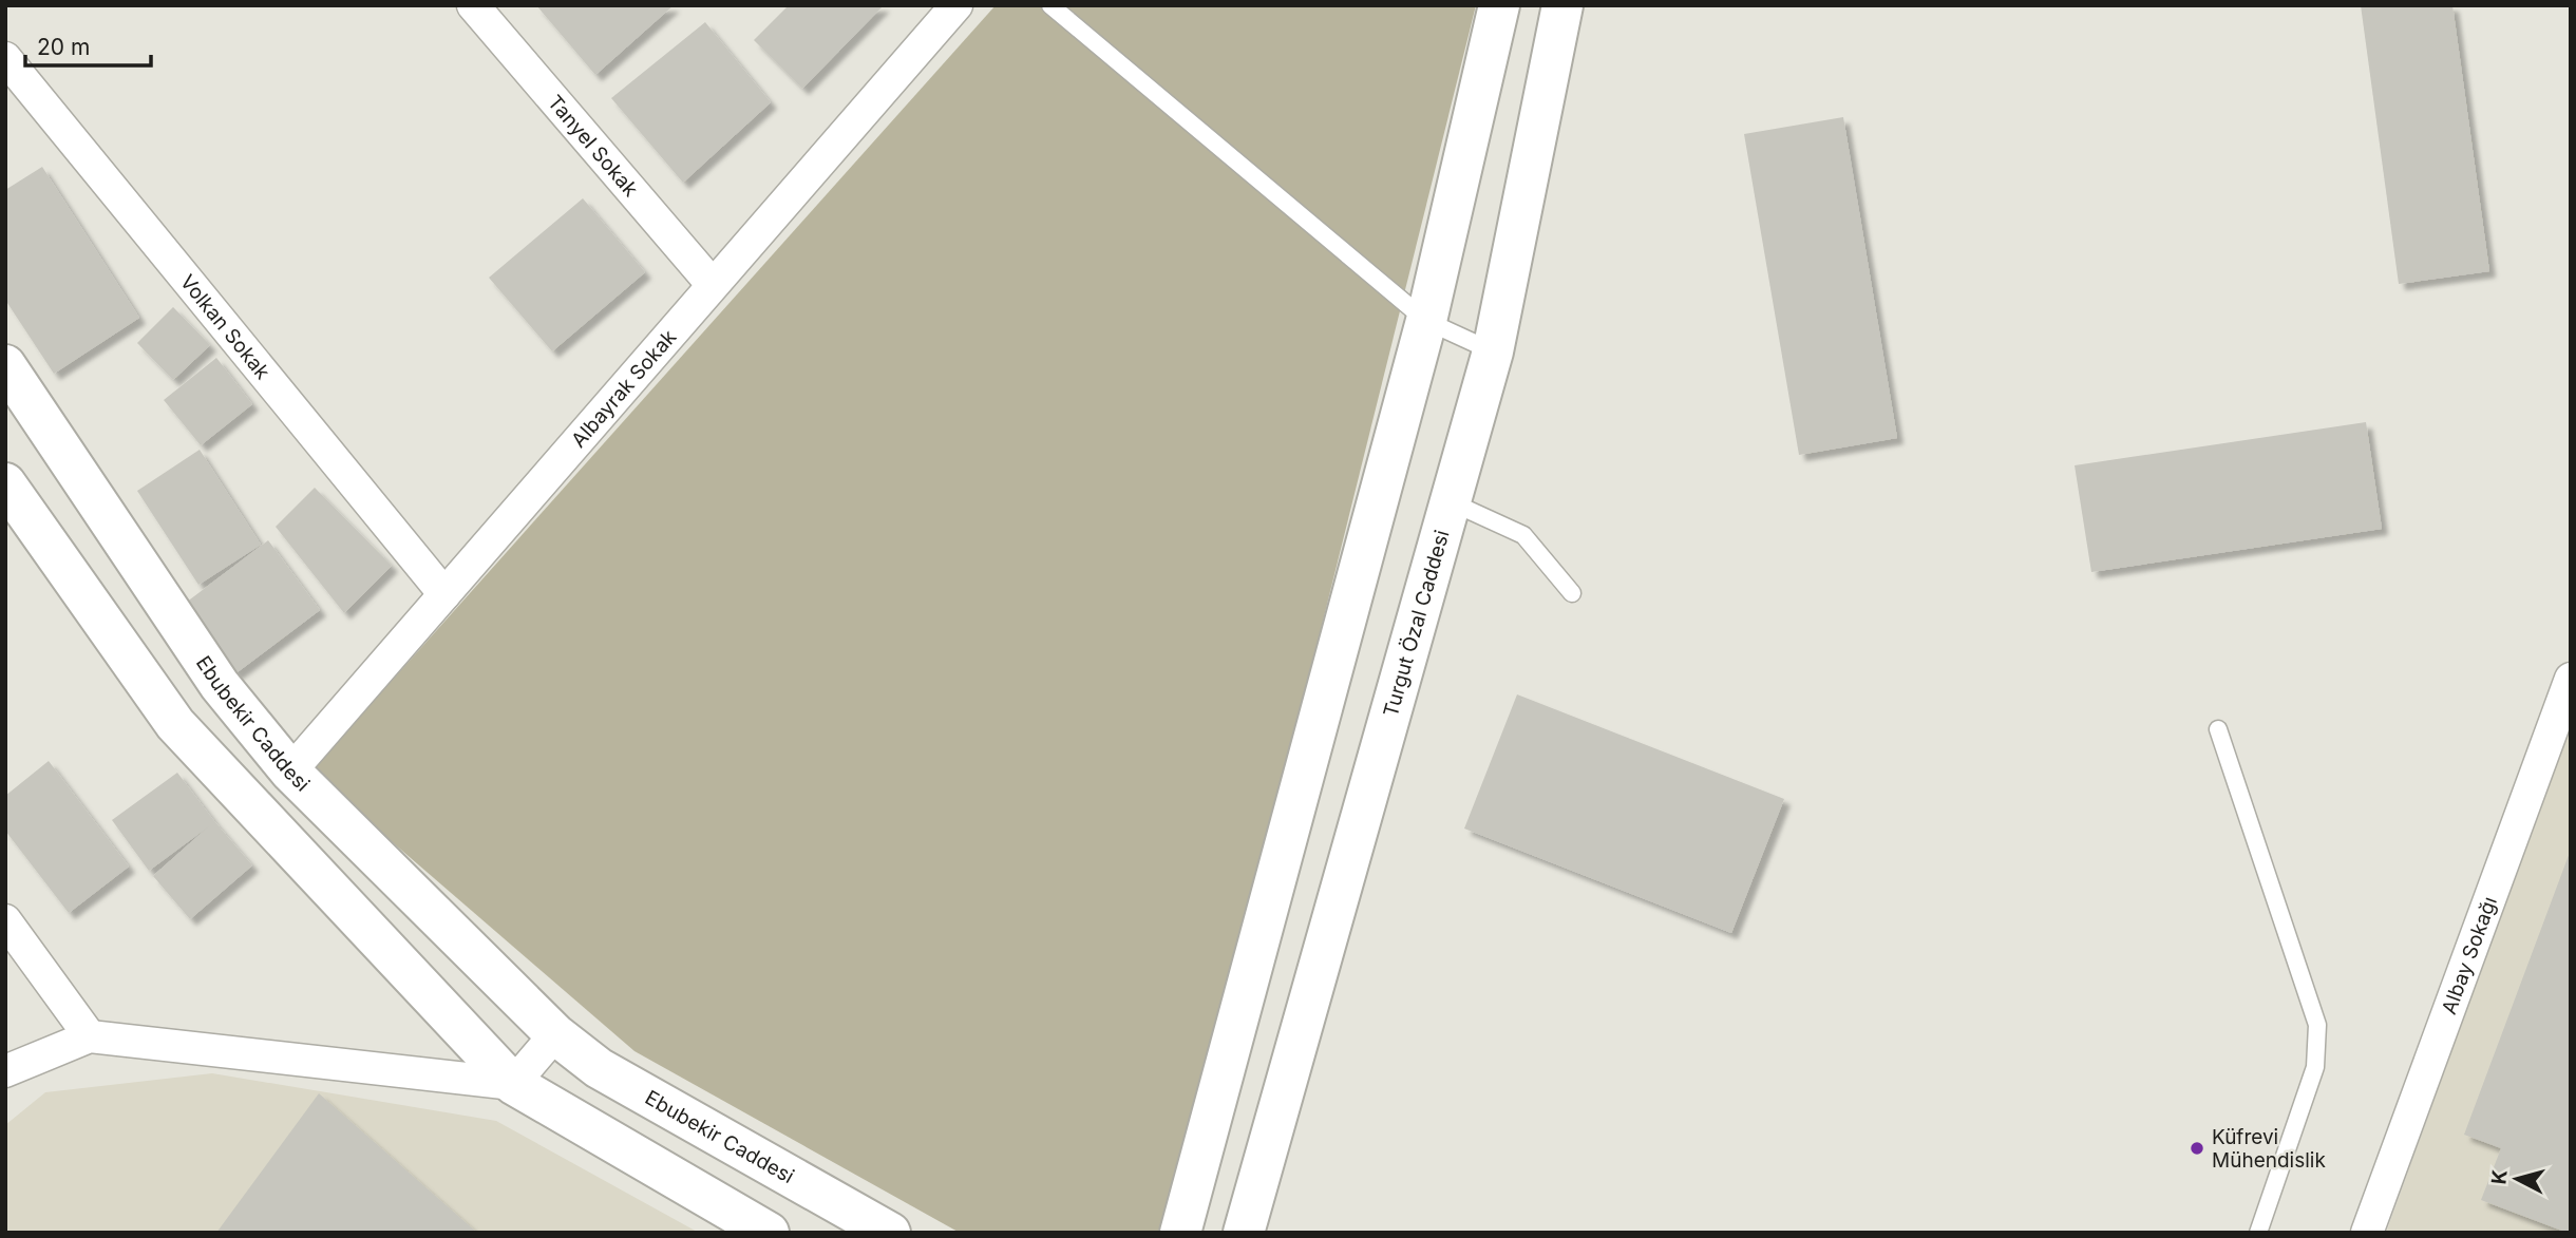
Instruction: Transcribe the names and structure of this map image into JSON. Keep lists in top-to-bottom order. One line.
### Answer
{"streets":{"street":["Tanyel Sokak","Volkan Sokak","Albayrak Sokak","Turgut Özal Caddesi","Ebubekir Caddesi","Albay Sokağı"]},"crossings":[["Tanyel Sokak","Albayrak Sokak"],["Volkan Sokak","Albayrak Sokak"],["Albayrak Sokak","Ebubekir Caddesi"]],"places":["Küfrevi Mühendislik"],"scale_bar":"20 m","north":"left"}
